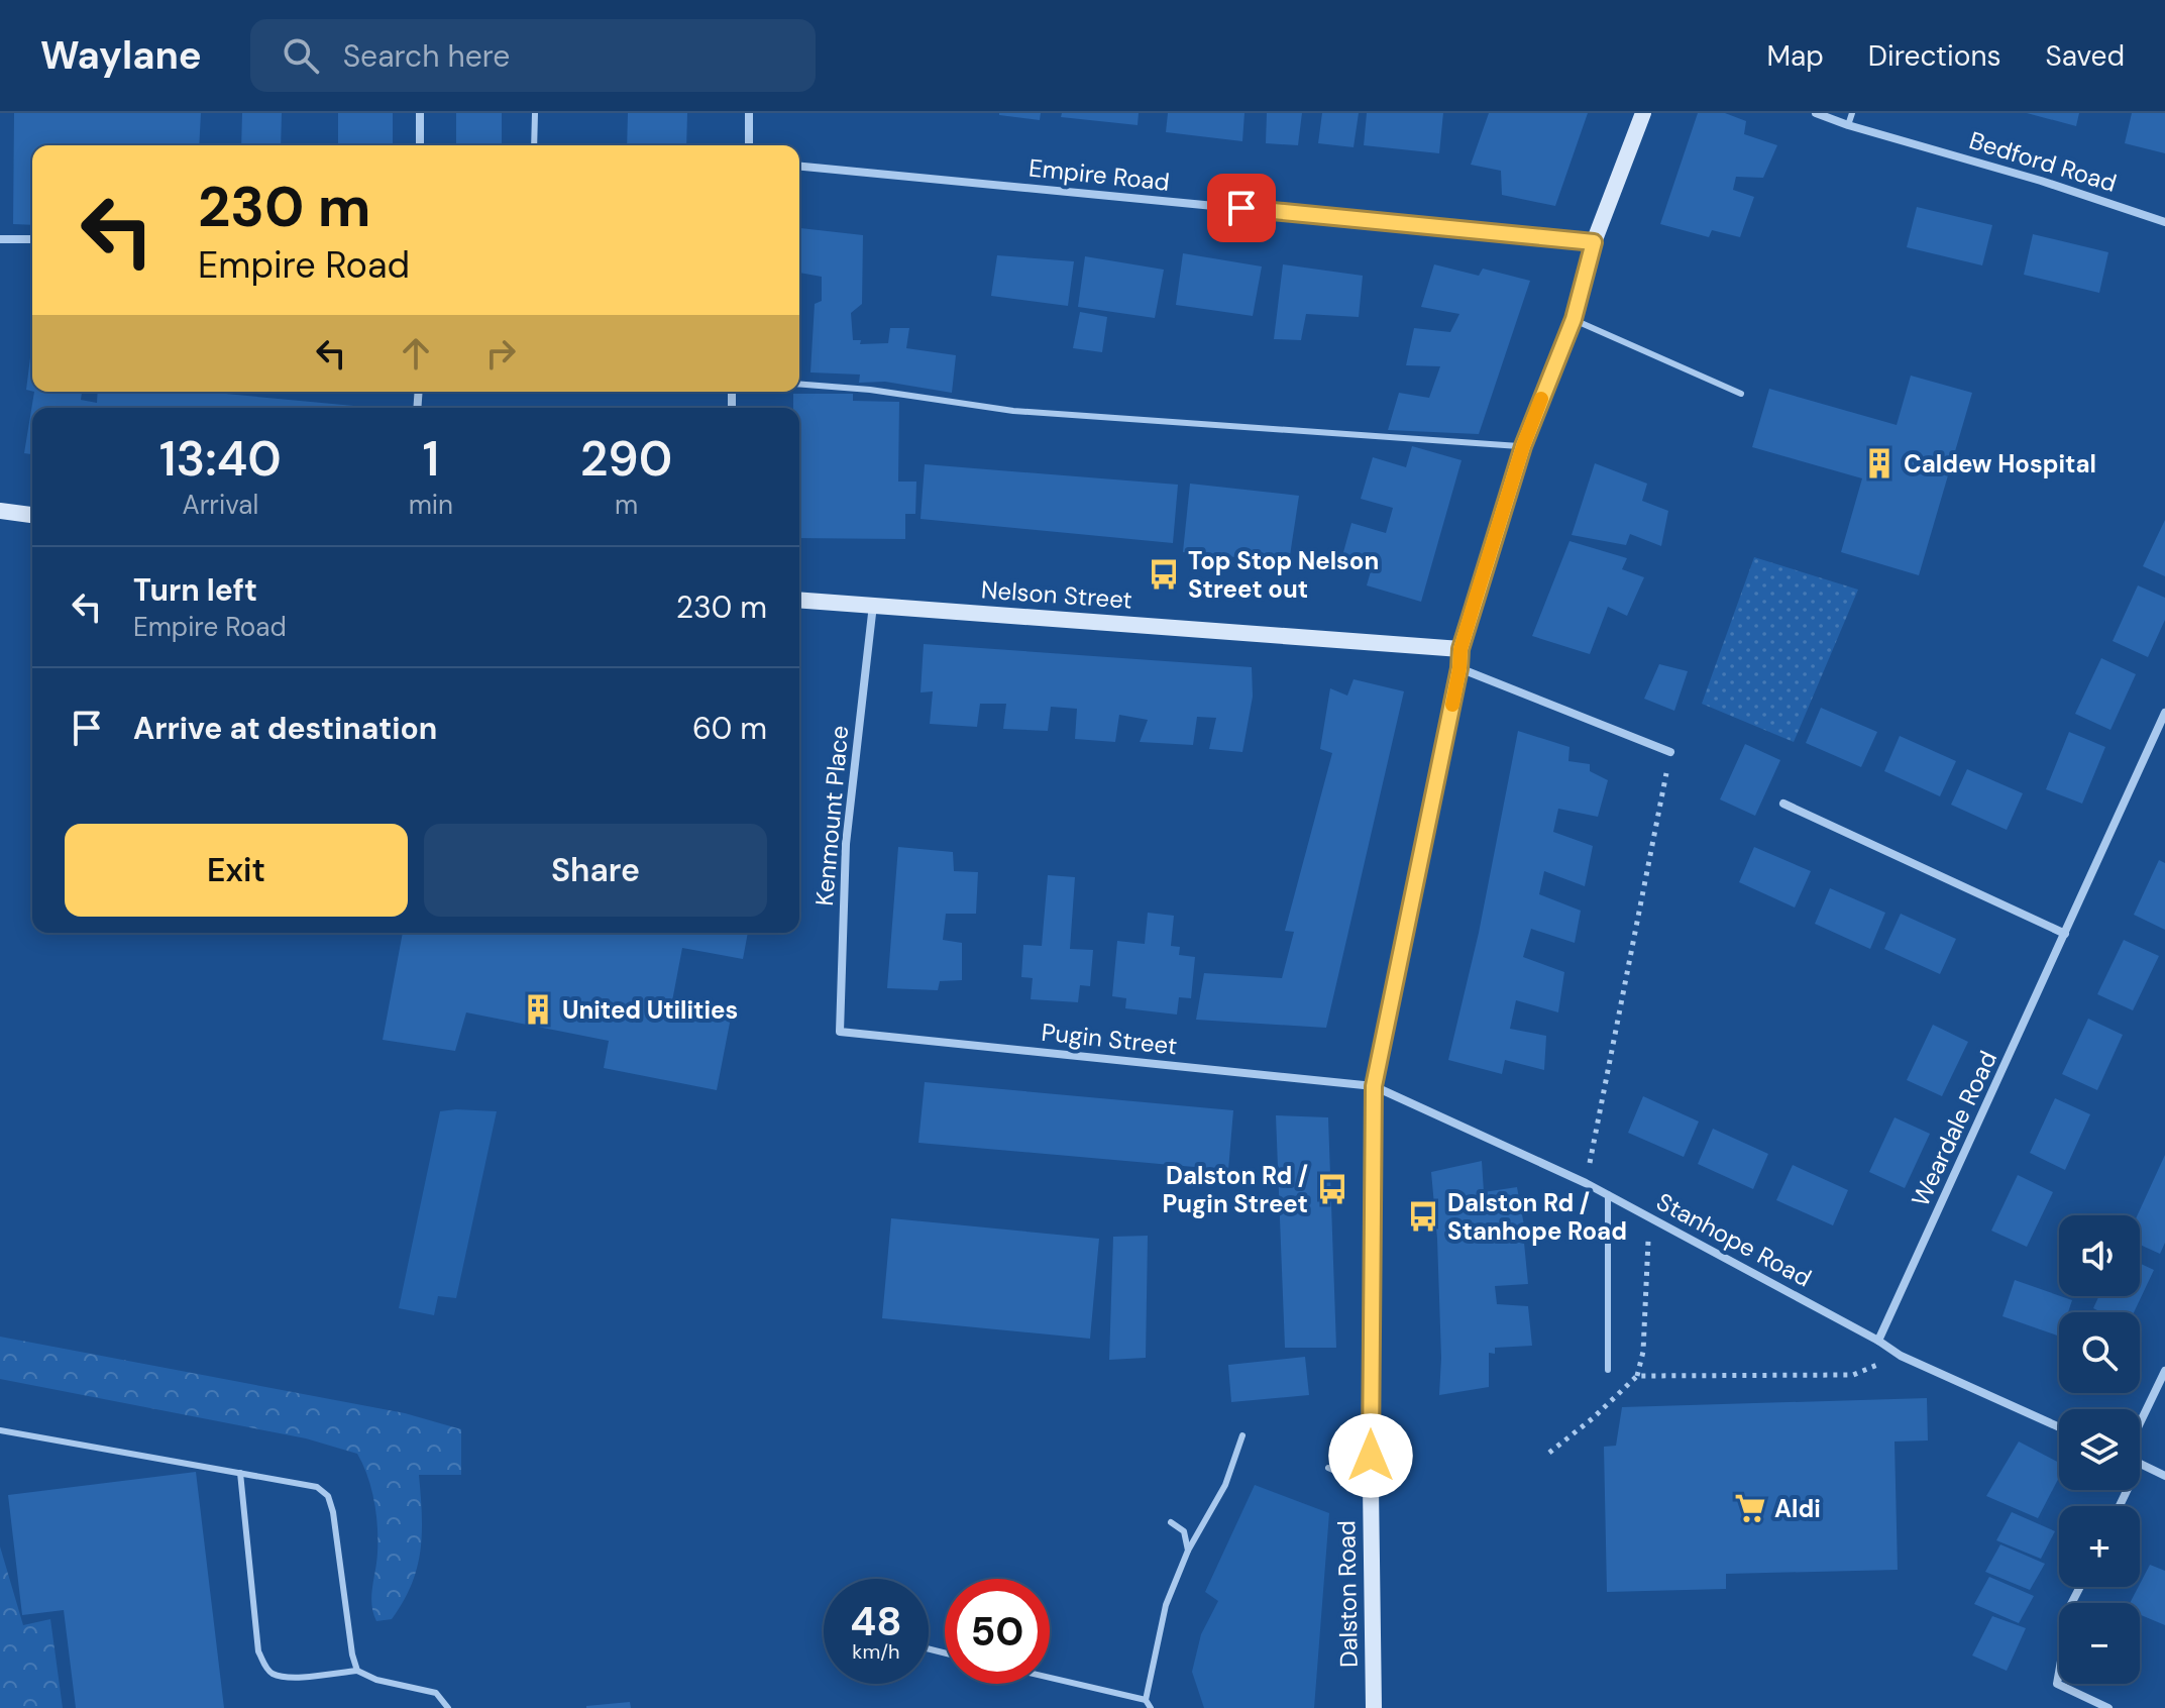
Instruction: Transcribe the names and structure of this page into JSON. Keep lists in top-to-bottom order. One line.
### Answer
{"streets":{"main road":["Nelson Street","Dalston Road"],"street":["Bedford Road","Empire Road","Kenmount Place","Pugin Street","Weardale Road","Stanhope Road"]},"crossings":[["Empire Road","Dalston Road"],["Nelson Street","Kenmount Place"],["Nelson Street","Dalston Road"],["Kenmount Place","Pugin Street"],["Pugin Street","Stanhope Road"],["Pugin Street","Dalston Road"],["Weardale Road","Stanhope Road"],["Stanhope Road","Dalston Road"]],"places":{"building":["Caldew Hospital","United Utilities"],"bus stop":["Top Stop Nelson Street out","Dalston Rd / Pugin Street","Dalston Rd / Stanhope Road"],"supermarket":["Aldi"]},"page":{"header":"Waylane","search":"Search here","nav":["Map","Directions","Saved"],"turn":["230 m","Empire Road"],"eta":["13:40","Arrival","1","min","290","m"],"list":[{"name":"Turn left","note":"Empire Road","value":"230 m"},{"name":"Arrive at destination","value":"60 m"}],"buttons":["Exit","Share"],"map_buttons":["+","−"],"speed":"48 km/h","limit":"50"}}
